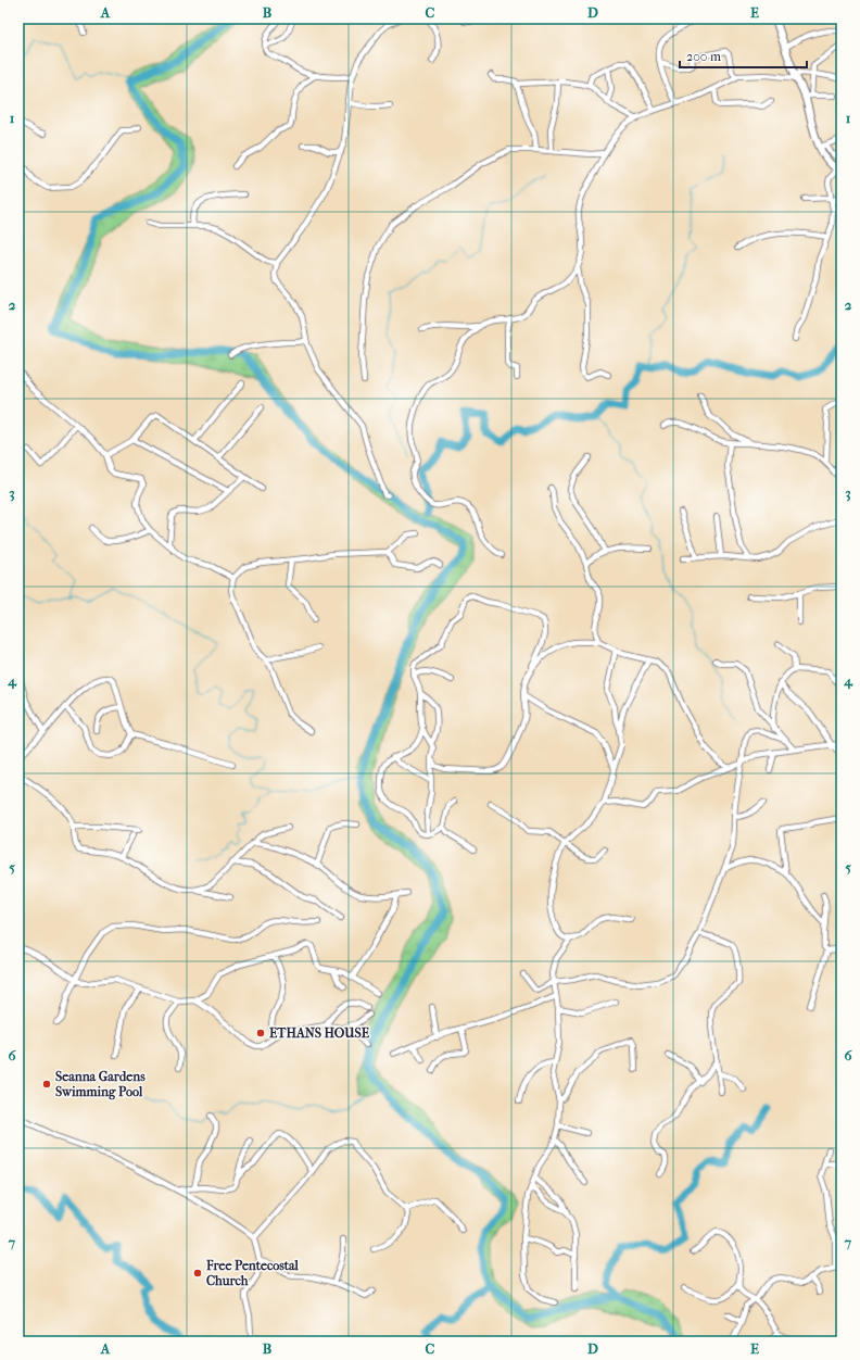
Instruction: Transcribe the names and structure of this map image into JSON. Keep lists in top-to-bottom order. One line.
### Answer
{"places":["ETHANS HOUSE","Seanna Gardens Swimming Pool","Free Pentecostal Church"],"scale_bar":"200 m","grid":{"columns":["A","B","C","D","E"],"rows":["1","2","3","4","5","6","7"]}}
